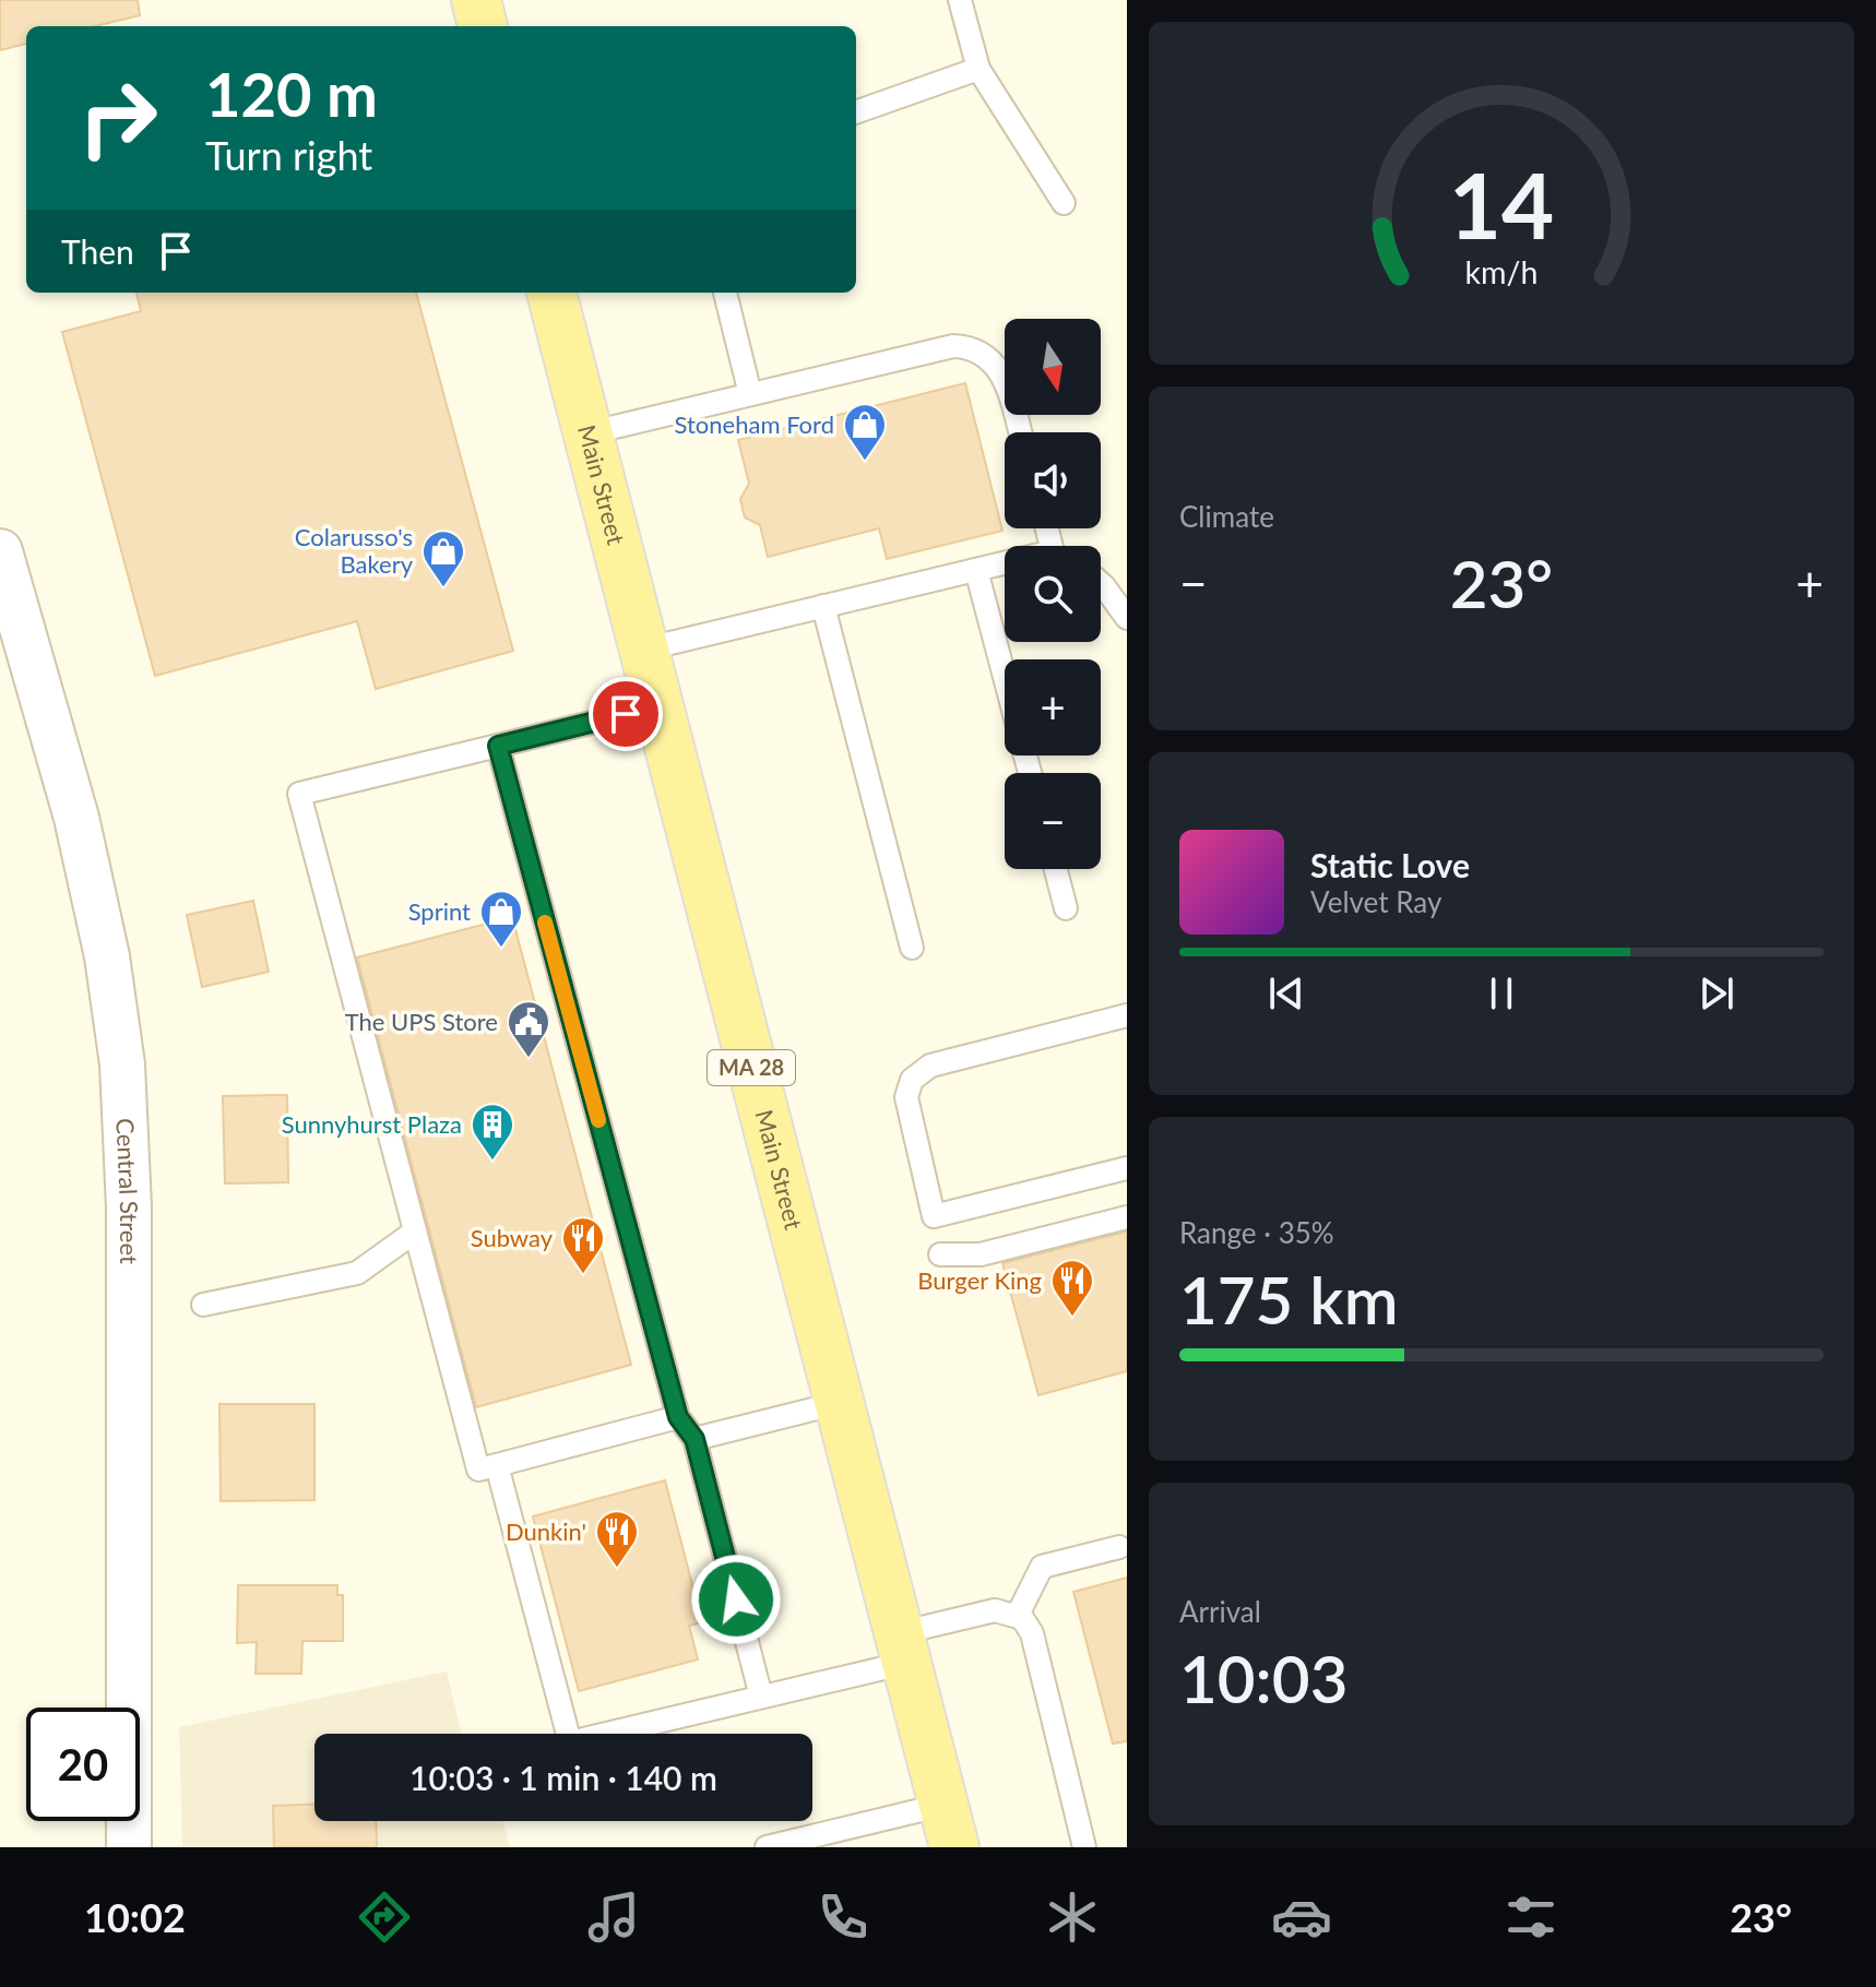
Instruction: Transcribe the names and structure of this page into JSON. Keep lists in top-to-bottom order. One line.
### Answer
{"streets":{"main road":["Main Street","MA 28"],"street":["Central Street"]},"places":{"shop":["Stoneham Ford","Colarusso's Bakery","Sprint"],"public building":["The UPS Store"],"building":["Sunnyhurst Plaza"],"restaurant":["Subway","Burger King","Dunkin'"]},"north":"bottom","page":{"turn":["120 m","Turn right"],"then":"Then","map_buttons":["+","−"],"tile":["Climate",["Range · 35%","175 km"],["Arrival","10:03"]],"heat":["−","23°","+"],"song":["Static Love","Velvet Ray"],"limit":"20","trip":"10:03 · 1 min · 140 m","tabs":["10:02","23°"],"gauge":["14","km/h"]}}
